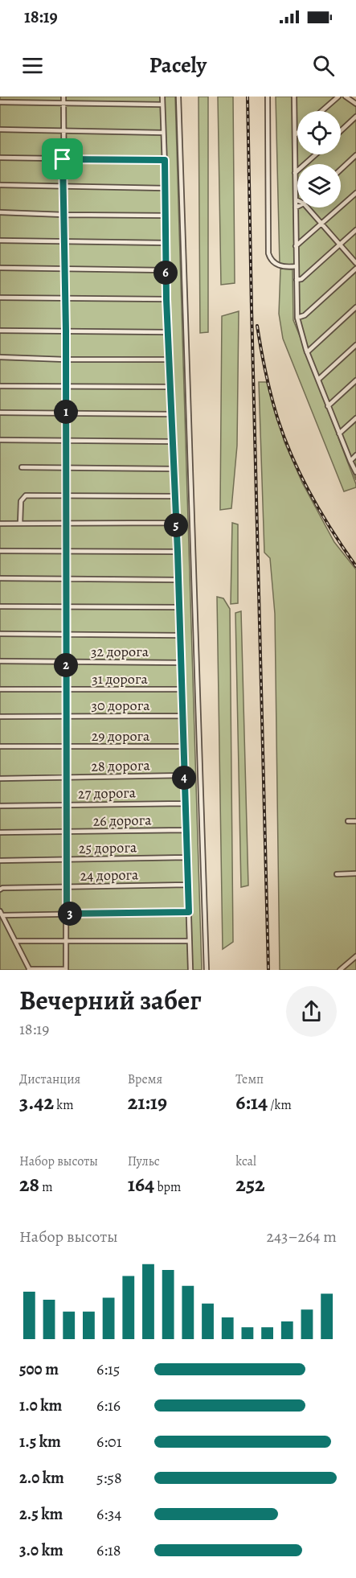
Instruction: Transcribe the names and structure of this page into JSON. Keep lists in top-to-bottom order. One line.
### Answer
{"streets":{"street":["32 дорога","31 дорога","30 дорога","29 дорога","28 дорога","27 дорога","26 дорога","25 дорога","24 дорога"]},"page":{"status":"18:19","header":"Pacely","pins":["6","1","5","2","4","3"],"heading":["Вечерний забег","18:19"],"stats":[["Дистанция","3.42 km"],["Время","21:19"],["Темп","6:14 /km"],["Набор высоты","28 m"],["Пульс","164 bpm"],["kcal","252"]],"chart":["Набор высоты","243–264 m"],"list":[{"name":"500 m","note":"6:15"},{"name":"1.0 km","note":"6:16"},{"name":"1.5 km","note":"6:01"},{"name":"2.0 km","note":"5:58"},{"name":"2.5 km","note":"6:34"},{"name":"3.0 km","note":"6:18"}]}}
